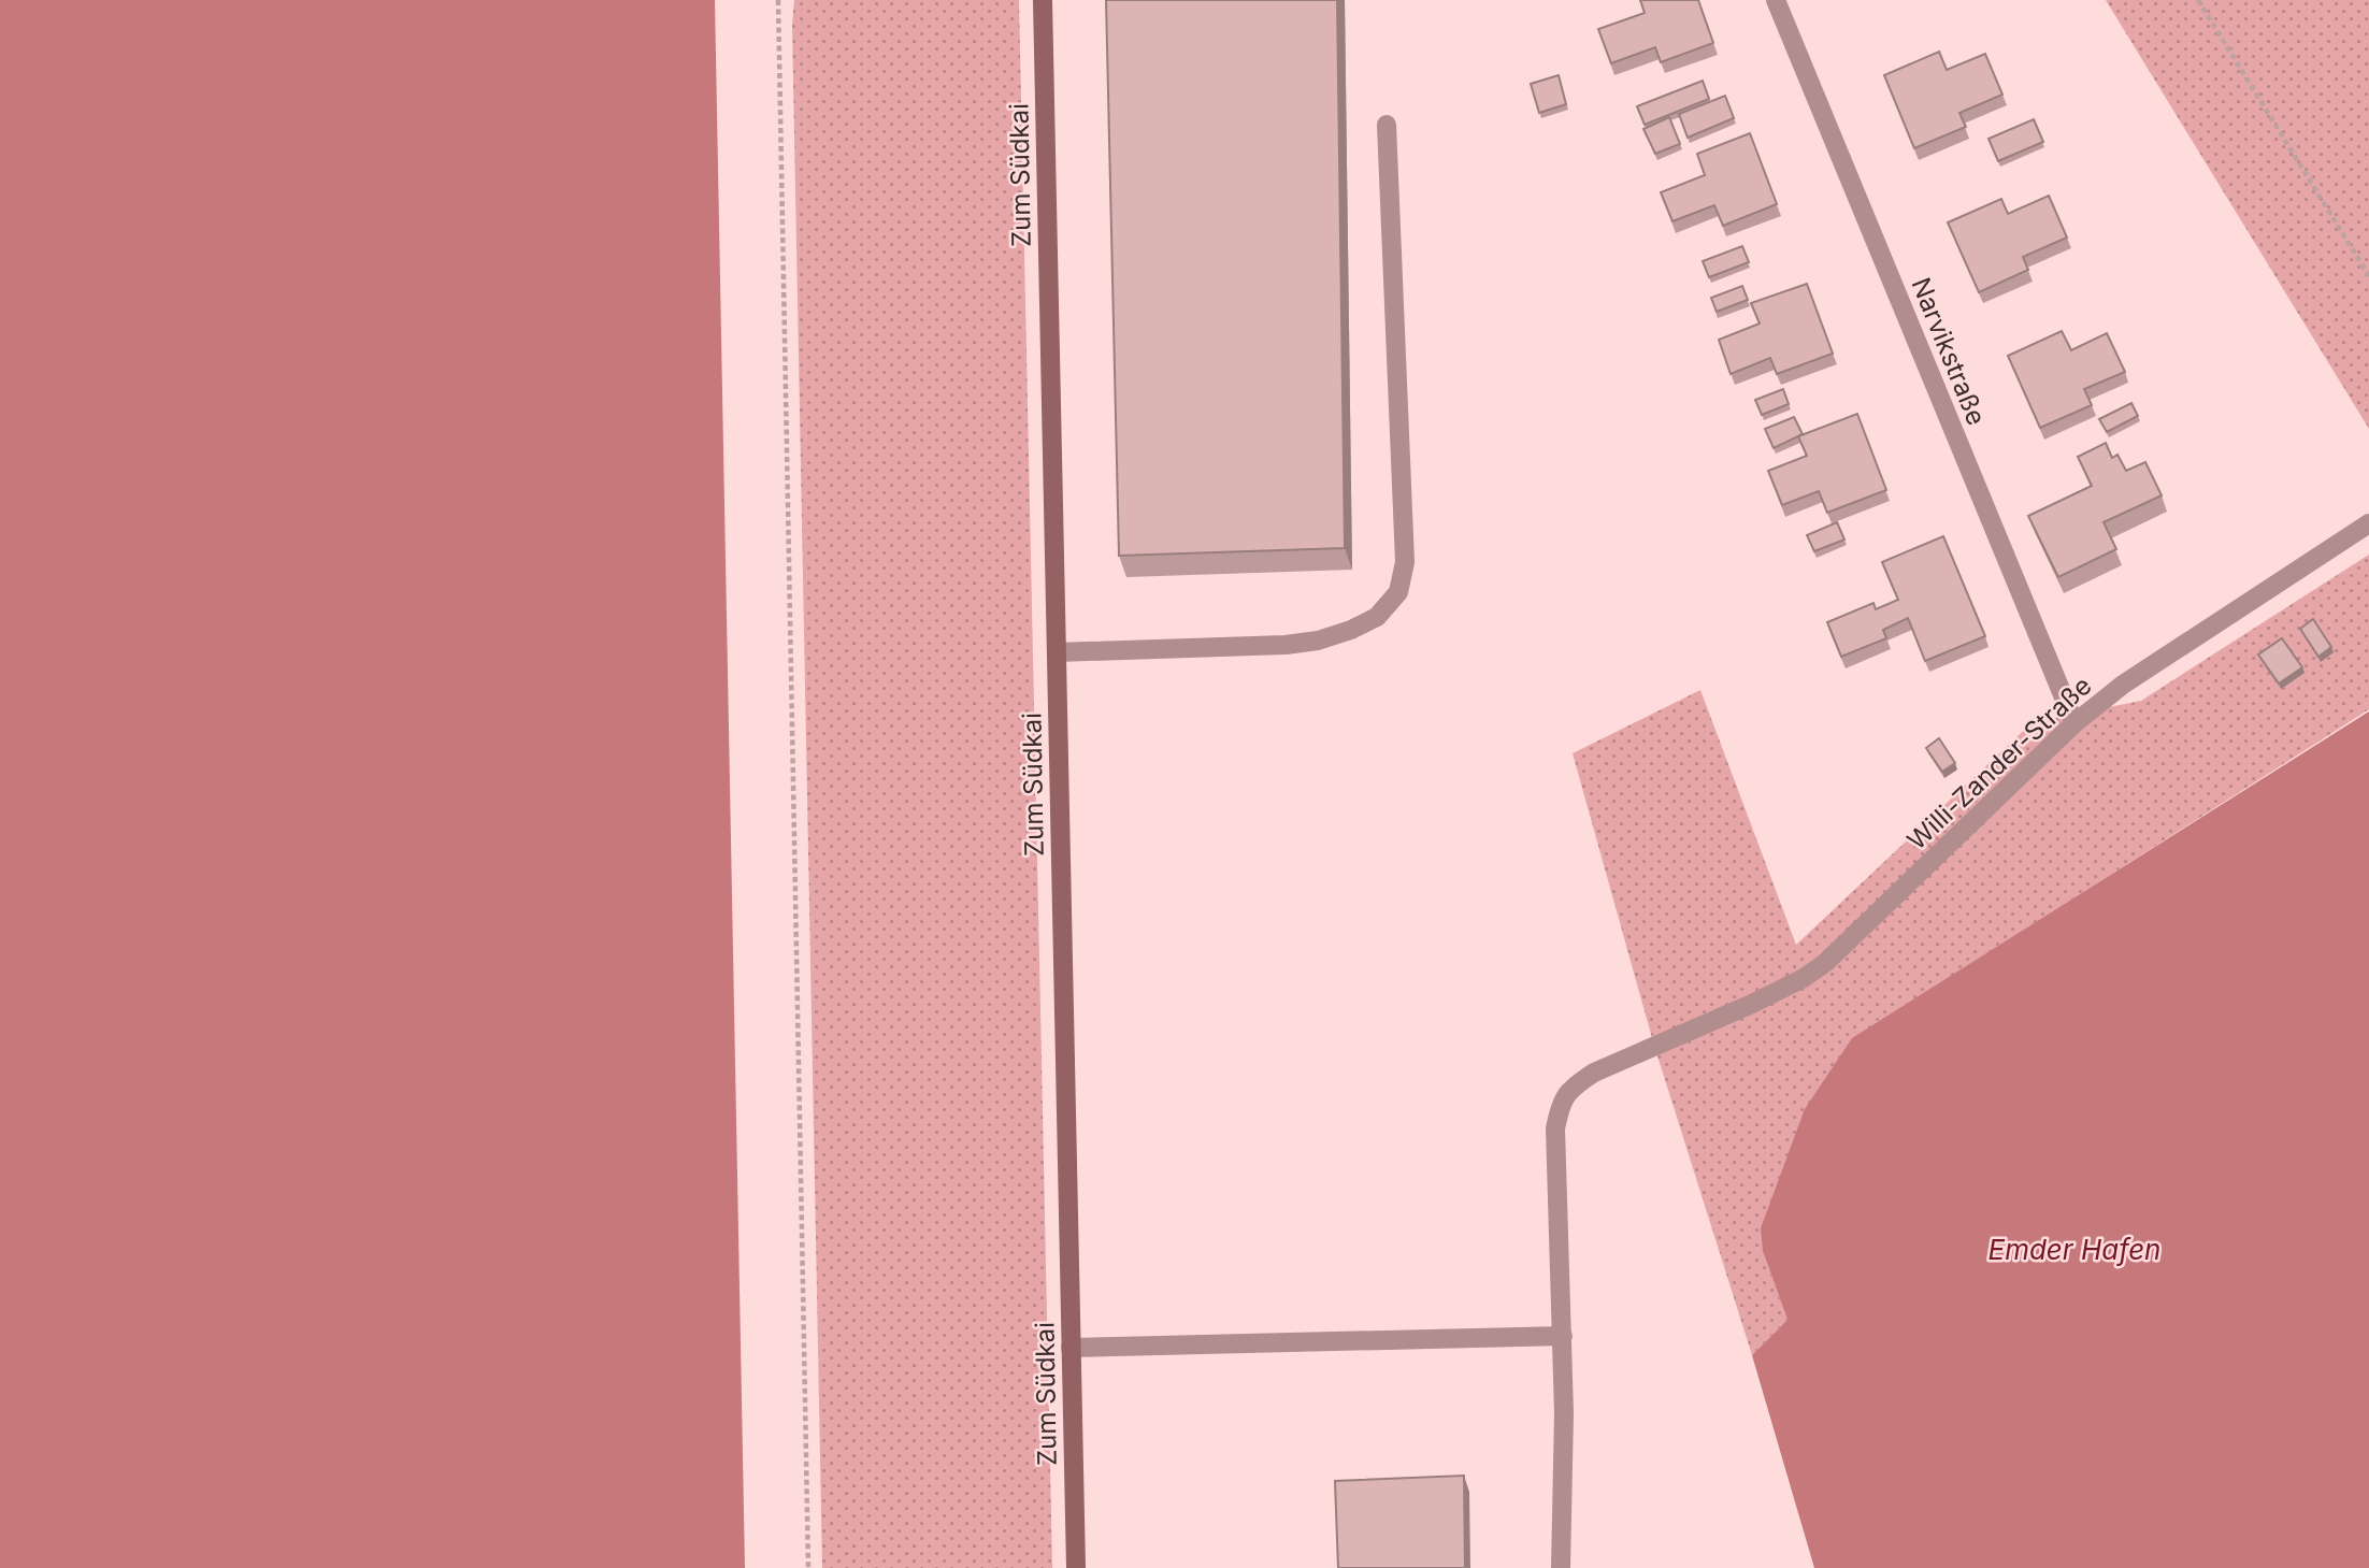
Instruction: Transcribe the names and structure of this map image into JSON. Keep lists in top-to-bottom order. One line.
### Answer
{"streets":{"street":["Zum Südkai","Narvikstraße","Willi-Zander-Straße"]},"crossings":[["Narvikstraße","Willi-Zander-Straße"]],"water":["Emder Hafen"]}
